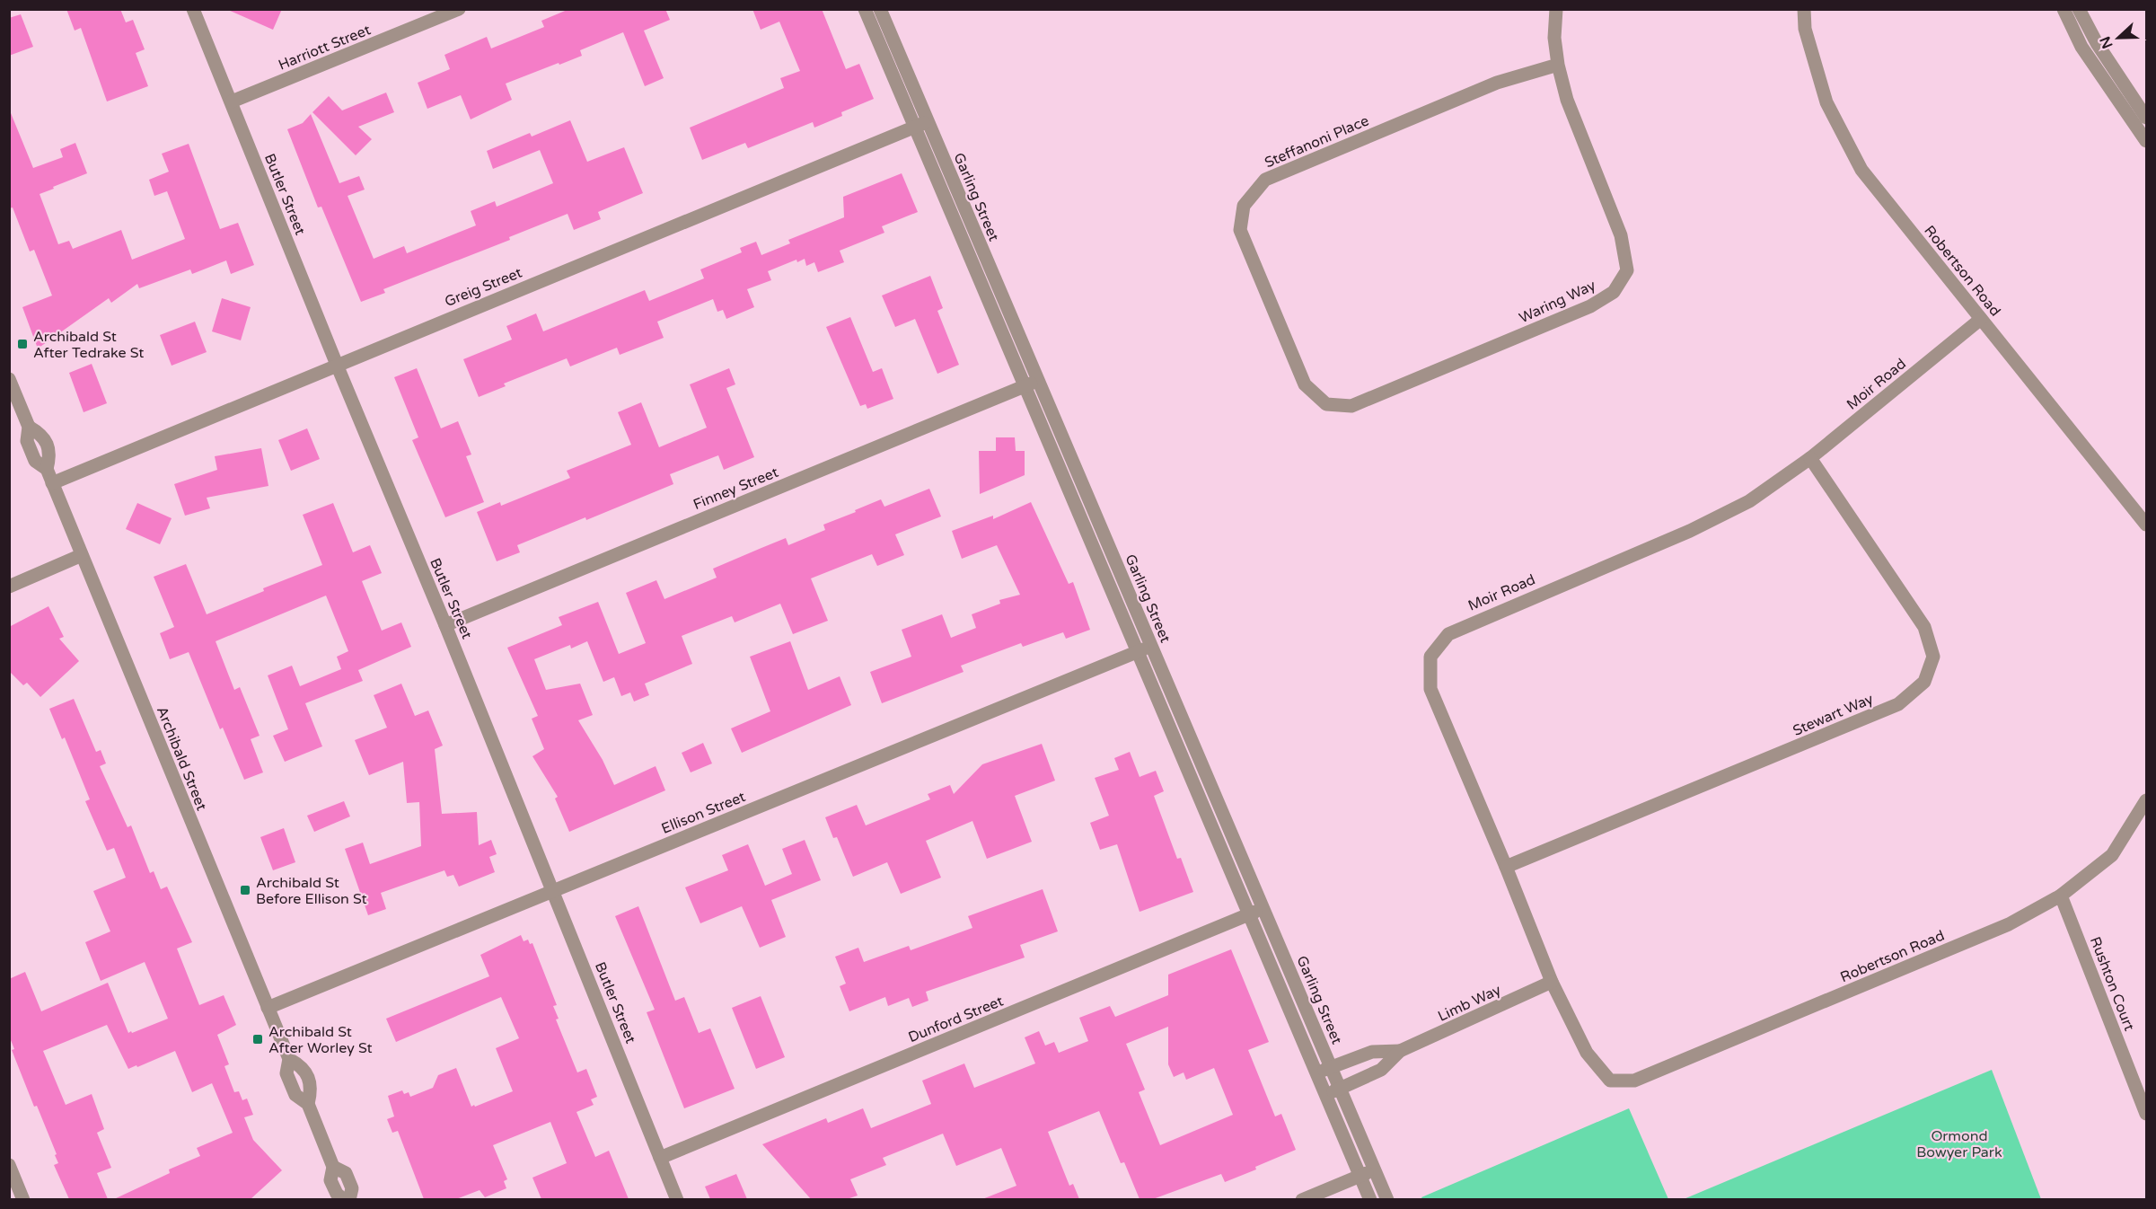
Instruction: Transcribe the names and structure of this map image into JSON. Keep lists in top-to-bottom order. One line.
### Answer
{"streets":{"street":["Harriott Street","Steffanoni Place","Butler Street","Garling Street","Robertson Road","Greig Street","Waring Way","Moir Road","Finney Street","Stewart Way","Archibald Street","Ellison Street","Rushton Court","Limb Way","Dunford Street"]},"crossings":[["Harriott Street","Butler Street"],["Steffanoni Place","Waring Way"],["Butler Street","Greig Street"],["Butler Street","Finney Street"],["Butler Street","Ellison Street"],["Butler Street","Dunford Street"],["Garling Street","Greig Street"],["Garling Street","Finney Street"],["Garling Street","Ellison Street"],["Garling Street","Limb Way"],["Garling Street","Dunford Street"],["Robertson Road","Moir Road"],["Robertson Road","Rushton Court"],["Greig Street","Archibald Street"],["Moir Road","Stewart Way"],["Moir Road","Limb Way"],["Archibald Street","Ellison Street"]],"parks":["Ormond Bowyer Park"],"places":{"transit":["Archibald St After Tedrake St","Archibald St Before Ellison St","Archibald St After Worley St"]},"north":"left"}
